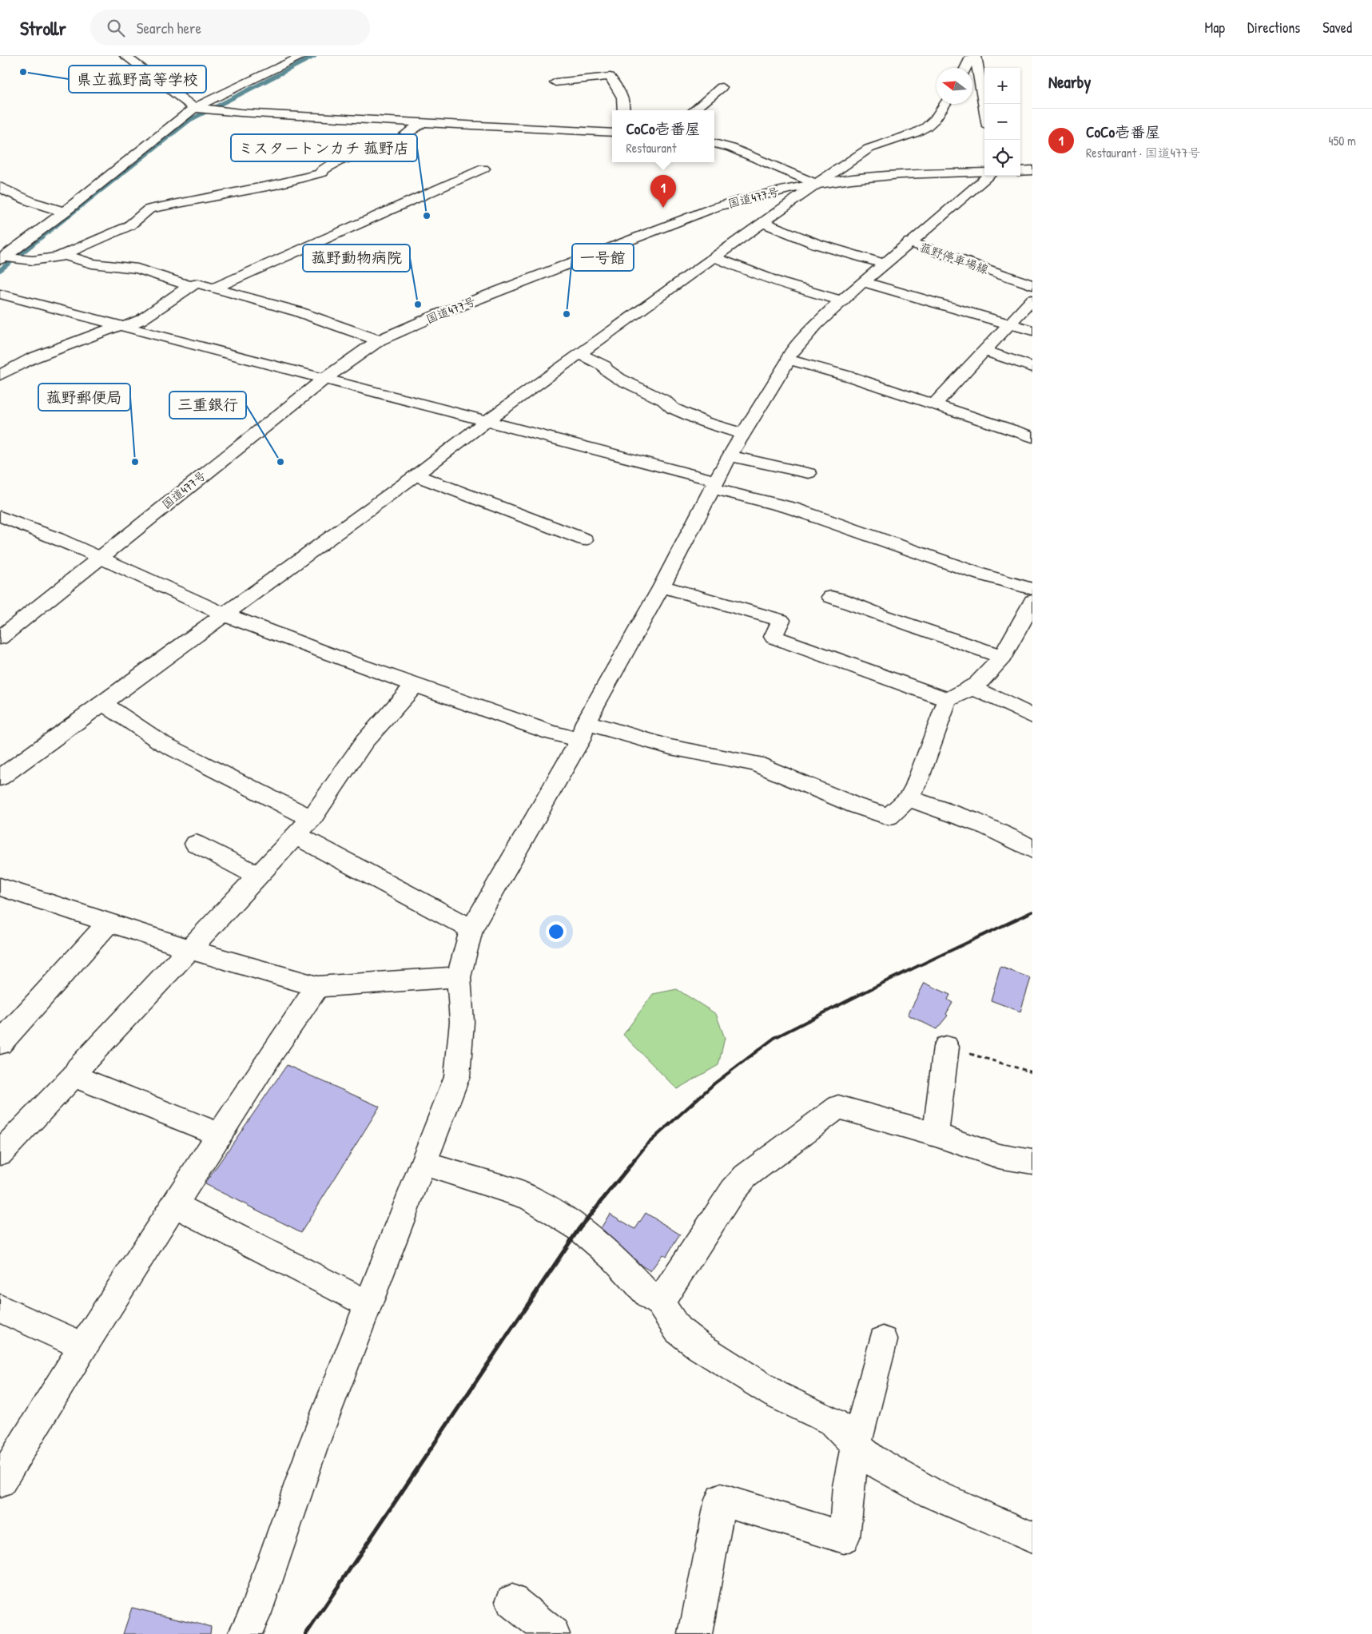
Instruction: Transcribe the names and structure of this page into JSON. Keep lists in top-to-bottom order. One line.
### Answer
{"streets":{"main road":["国道477号","菰野停車場線"]},"places":["県立菰野高等学校","ミスタートンカチ 菰野店","菰野動物病院","一号館","菰野郵便局","三重銀行"],"north":"left","page":{"header":"Strollr","search":"Search here","nav":["Map","Directions","Saved"],"heading":"Nearby","map_buttons":["+","−"],"list":[{"mark":"1","name":"CoCo壱番屋","note":"Restaurant · 国道477号","value":"450 m"}],"popup":["CoCo壱番屋","Restaurant"],"pins":"1"}}
